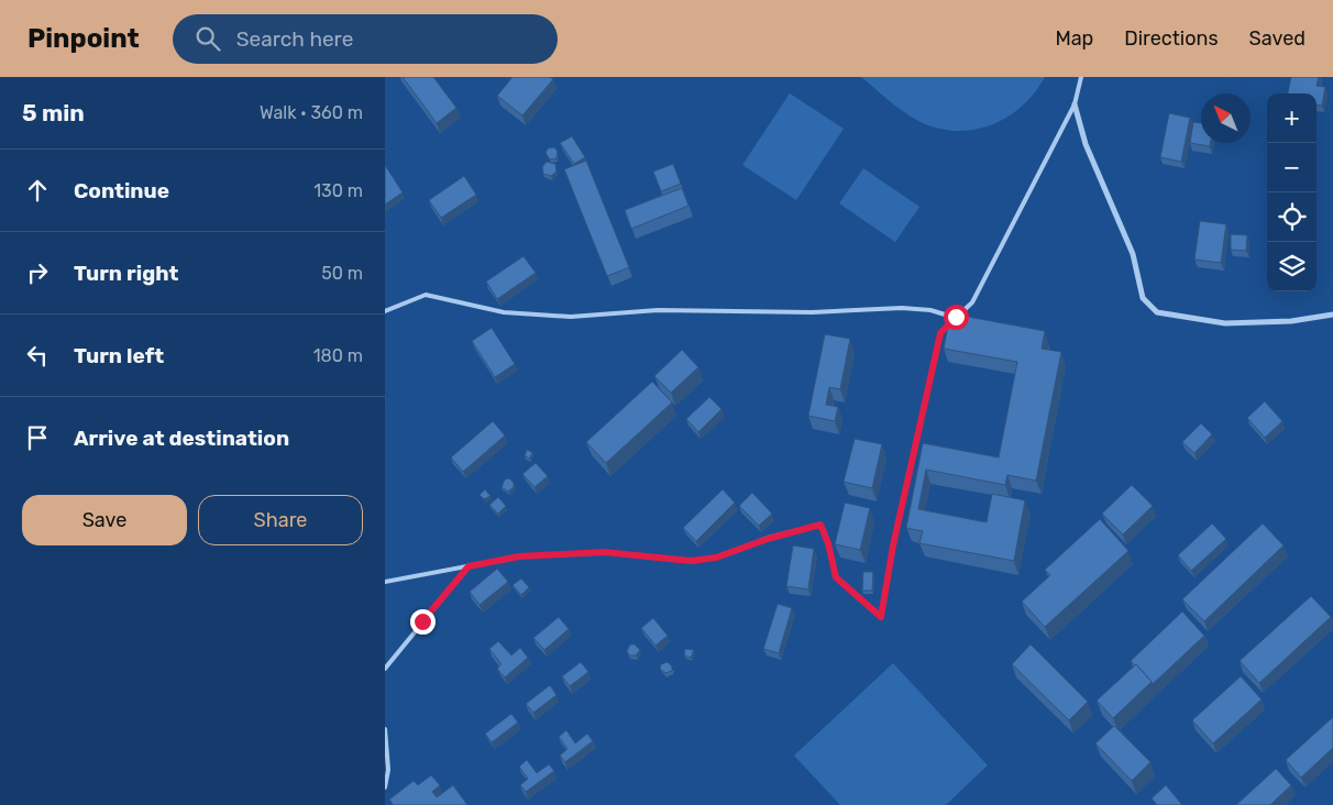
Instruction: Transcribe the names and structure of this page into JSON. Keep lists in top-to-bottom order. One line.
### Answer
{"north":"top left","page":{"header":"Pinpoint","search":"Search here","nav":["Map","Directions","Saved"],"heading":["5 min","Walk · 360 m"],"map_buttons":["+","−"],"list":[["Continue","130 m"],["Turn right","50 m"],["Turn left","180 m"],"Arrive at destination"],"buttons":["Save","Share"]}}
